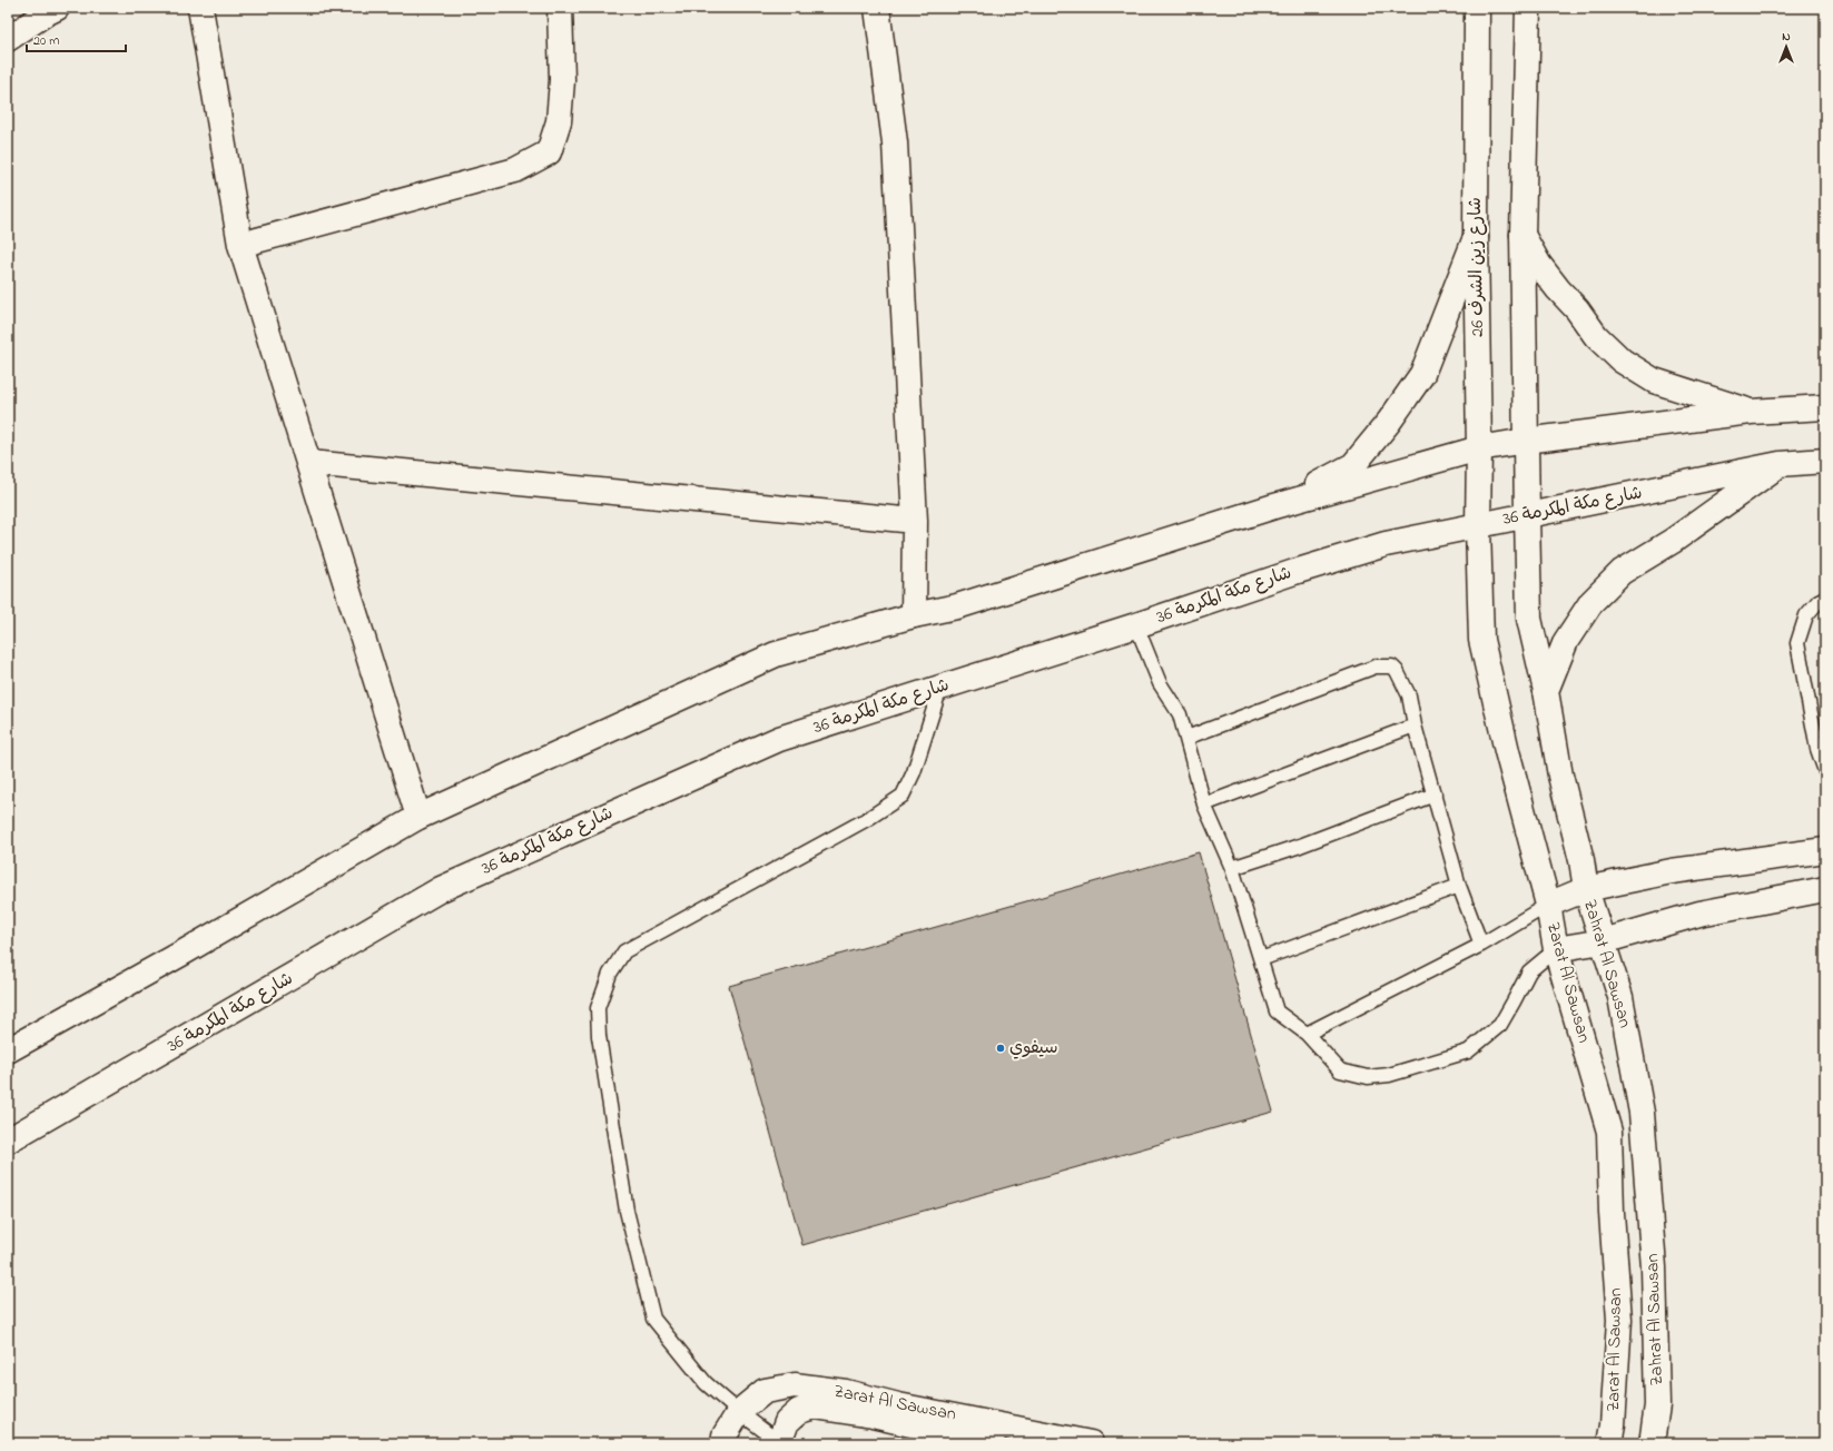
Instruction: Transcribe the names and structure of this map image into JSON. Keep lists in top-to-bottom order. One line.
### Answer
{"streets":{"main road":["شارع زين الشرف 26","شارع مكة المكرمة 36","Zahrat Al Sawsan","Zarat Al Sawsan"]},"crossings":[["شارع زين الشرف 26","شارع مكة المكرمة 36"],["شارع زين الشرف 26","Zarat Al Sawsan"],["شارع مكة المكرمة 36","Zahrat Al Sawsan"],["شارع مكة المكرمة 36","Zarat Al Sawsan"]],"places":["سيفوي"],"scale_bar":"20 m","north":"top"}
